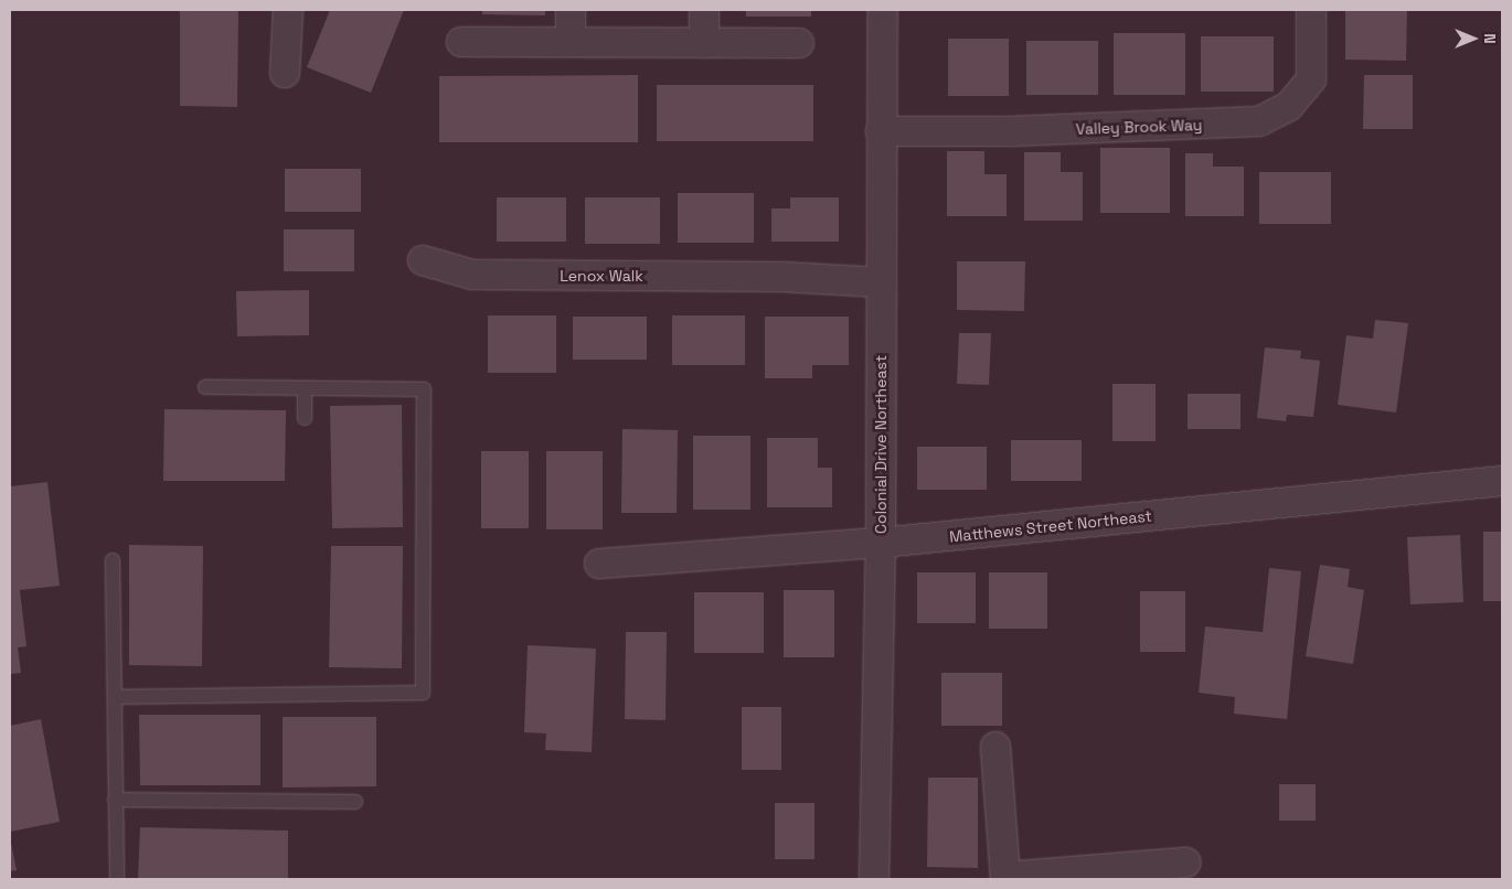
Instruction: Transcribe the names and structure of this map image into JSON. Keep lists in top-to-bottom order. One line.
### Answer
{"streets":{"street":["Valley Brook Way","Lenox Walk","Colonial Drive Northeast","Matthews Street Northeast"]},"crossings":[["Valley Brook Way","Colonial Drive Northeast"],["Lenox Walk","Colonial Drive Northeast"],["Colonial Drive Northeast","Matthews Street Northeast"]],"north":"right"}
